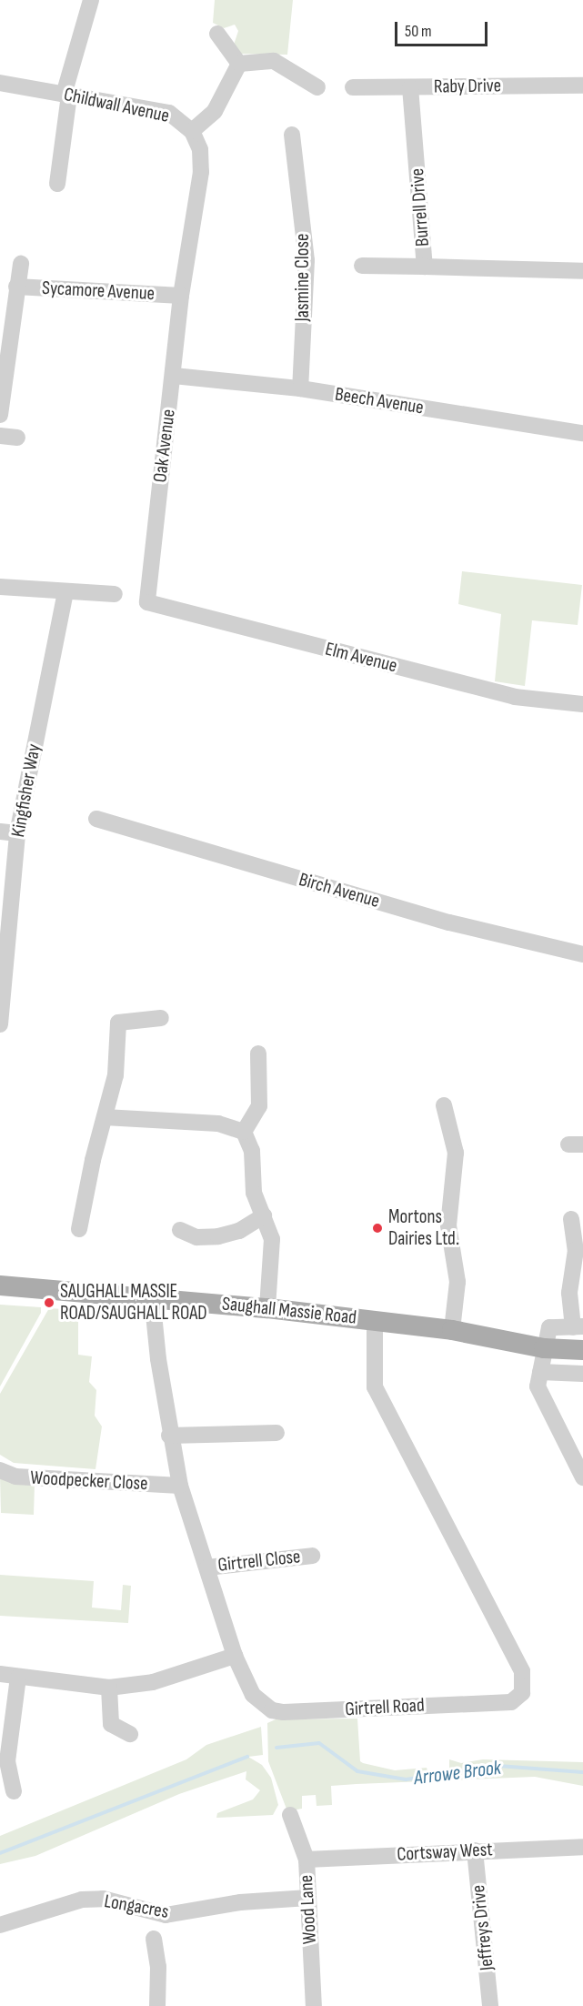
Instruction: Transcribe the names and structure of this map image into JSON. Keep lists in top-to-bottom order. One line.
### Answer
{"streets":{"main road":["Saughall Massie Road"],"street":["Raby Drive","Childwall Avenue","Burrell Drive","Jasmine Close","Sycamore Avenue","Beech Avenue","Oak Avenue","Elm Avenue","Kingfisher Way","Birch Avenue","Woodpecker Close","Girtrell Close","Girtrell Road","Cortsway West","Longacres","Wood Lane","Jeffreys Drive"]},"crossings":[["Raby Drive","Burrell Drive"],["Childwall Avenue","Sycamore Avenue"],["Childwall Avenue","Oak Avenue"],["Jasmine Close","Beech Avenue"],["Sycamore Avenue","Oak Avenue"],["Beech Avenue","Oak Avenue"],["Oak Avenue","Elm Avenue"],["Saughall Massie Road","Girtrell Road"],["Woodpecker Close","Girtrell Road"],["Girtrell Close","Girtrell Road"],["Cortsway West","Wood Lane"],["Cortsway West","Jeffreys Drive"],["Longacres","Wood Lane"]],"water":["Arrowe Brook"],"places":["Mortons Dairies Ltd.","SAUGHALL MASSIE ROAD/SAUGHALL ROAD"],"scale_bar":"50 m"}
